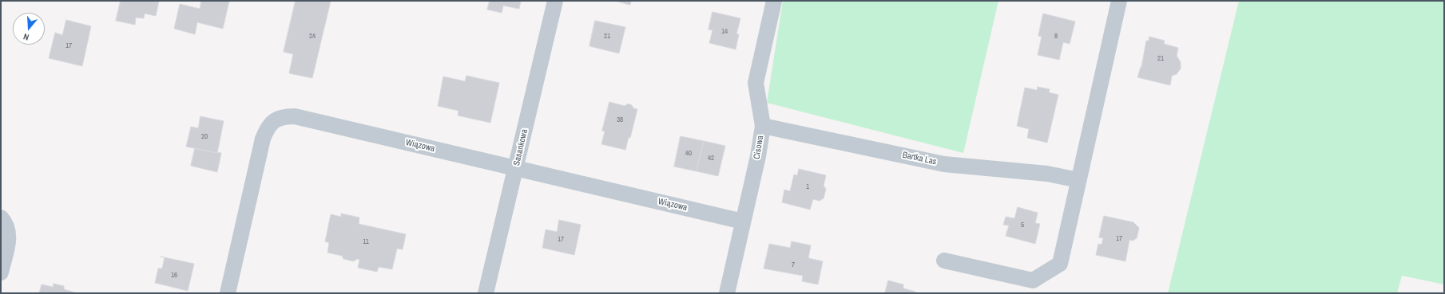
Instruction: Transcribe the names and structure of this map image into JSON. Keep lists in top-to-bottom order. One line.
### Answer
{"streets":{"street":["Wiązowa","Sasankowa","Cisowa","Bartka Las"]},"crossings":[["Wiązowa","Sasankowa"],["Wiązowa","Cisowa"],["Cisowa","Bartka Las"]],"house_numbers":["14","24","21","8","17","21","38","20","40","42","1","5","17","17","11","7","16"],"north":"bottom"}
